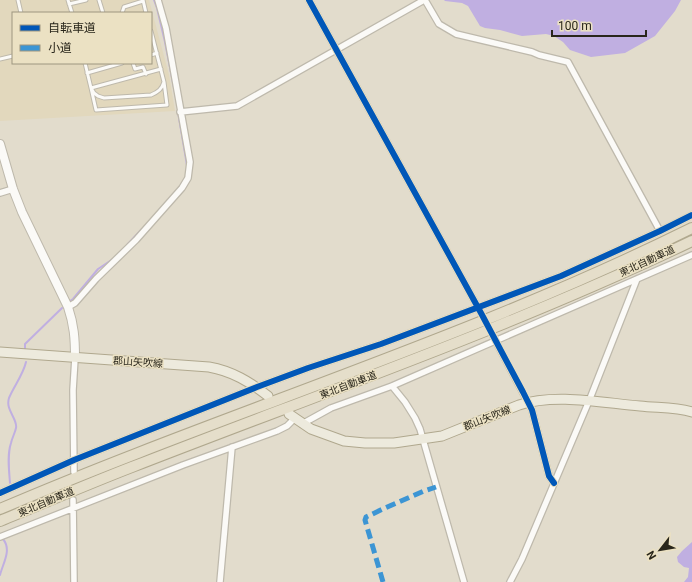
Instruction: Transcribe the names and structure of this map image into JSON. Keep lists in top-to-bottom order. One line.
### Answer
{"streets":{"highway":["東北自動車道"],"main road":["郡山矢吹線"]},"legend":["自転車道","小道"],"scale_bar":"100 m","north":"bottom left"}
